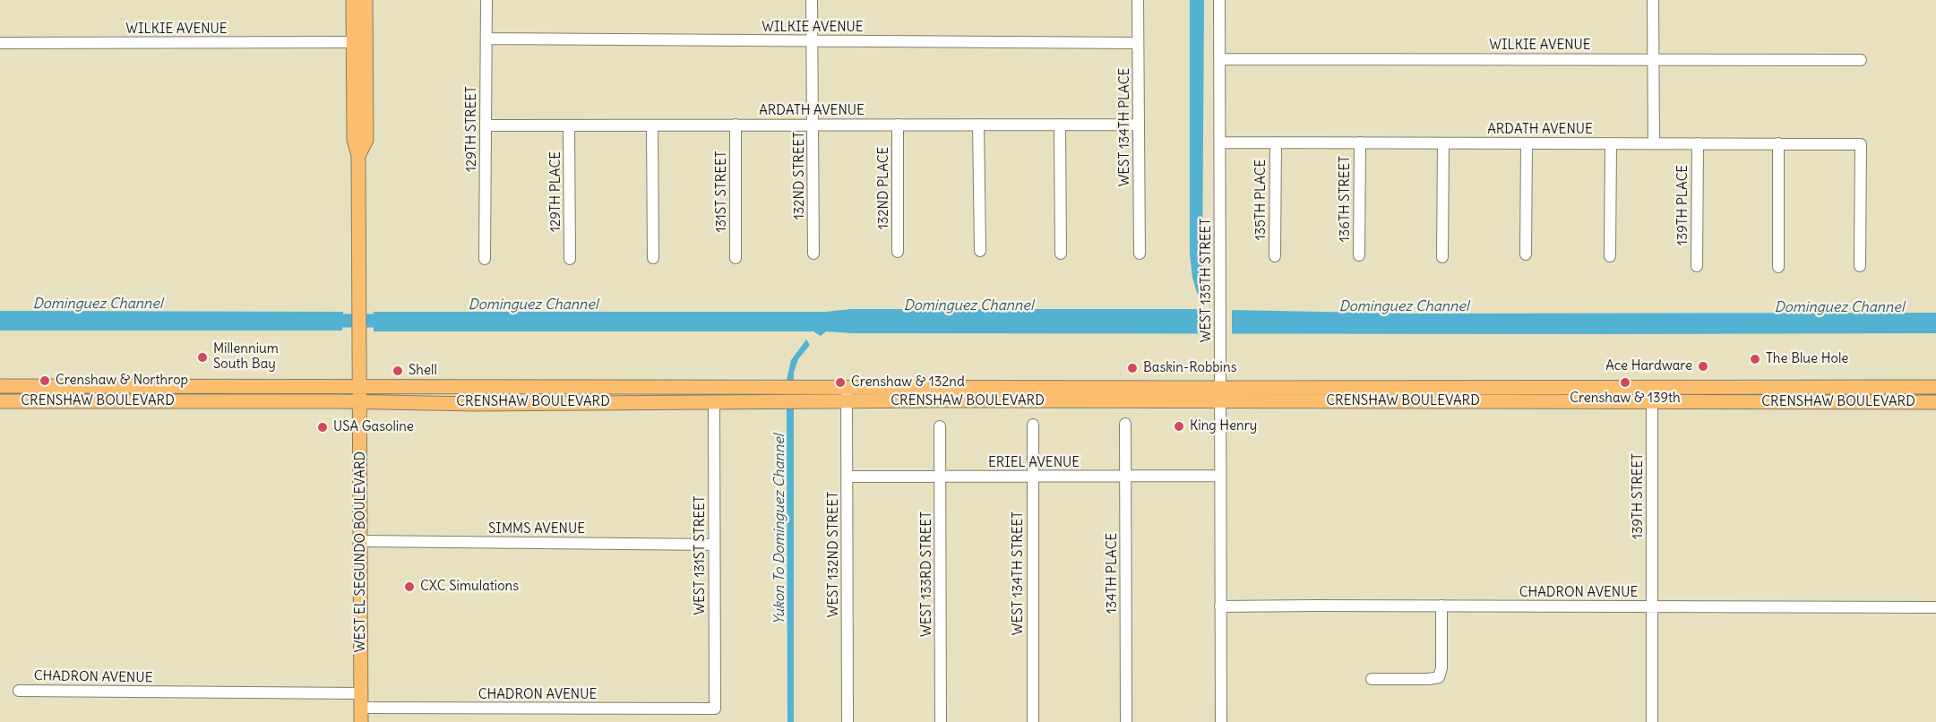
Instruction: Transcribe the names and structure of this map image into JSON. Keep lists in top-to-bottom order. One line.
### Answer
{"streets":{"main road":["CRENSHAW BOULEVARD","WEST EL SEGUNDO BOULEVARD"],"street":["WILKIE AVENUE","ARDATH AVENUE","WEST 134TH PLACE","129TH STREET","132ND STREET","132ND PLACE","129TH PLACE","131ST STREET","136TH STREET","135TH PLACE","139TH PLACE","WEST 135TH STREET","ERIEL AVENUE","139TH STREET","SIMMS AVENUE","WEST 132ND STREET","WEST 131ST STREET","WEST 134TH STREET","134TH PLACE","WEST 133RD STREET","CHADRON AVENUE"]},"crossings":[["WILKIE AVENUE","WEST 134TH PLACE"],["WILKIE AVENUE","129TH STREET"],["WILKIE AVENUE","132ND STREET"],["WILKIE AVENUE","WEST 135TH STREET"],["ARDATH AVENUE","WEST 134TH PLACE"],["ARDATH AVENUE","129TH STREET"],["ARDATH AVENUE","132ND STREET"],["ARDATH AVENUE","132ND PLACE"],["ARDATH AVENUE","129TH PLACE"],["ARDATH AVENUE","131ST STREET"],["ARDATH AVENUE","136TH STREET"],["ARDATH AVENUE","135TH PLACE"],["ARDATH AVENUE","139TH PLACE"],["ARDATH AVENUE","WEST 135TH STREET"],["WEST 135TH STREET","CRENSHAW BOULEVARD"],["WEST 135TH STREET","ERIEL AVENUE"],["WEST 135TH STREET","CHADRON AVENUE"],["CRENSHAW BOULEVARD","139TH STREET"],["CRENSHAW BOULEVARD","WEST EL SEGUNDO BOULEVARD"],["CRENSHAW BOULEVARD","WEST 132ND STREET"],["CRENSHAW BOULEVARD","WEST 131ST STREET"],["ERIEL AVENUE","WEST 132ND STREET"],["ERIEL AVENUE","WEST 134TH STREET"],["ERIEL AVENUE","134TH PLACE"],["ERIEL AVENUE","WEST 133RD STREET"],["139TH STREET","CHADRON AVENUE"],["SIMMS AVENUE","WEST EL SEGUNDO BOULEVARD"],["SIMMS AVENUE","WEST 131ST STREET"],["WEST EL SEGUNDO BOULEVARD","CHADRON AVENUE"],["WEST 131ST STREET","CHADRON AVENUE"]],"water":["Dominguez Channel","Yukon To Dominguez Channel"],"places":["Millennium South Bay","The Blue Hole","Ace Hardware","Baskin-Robbins","Shell","Crenshaw & Northrop","Crenshaw & 132nd","Crenshaw & 139th","King Henry","USA Gasoline","CXC Simulations"]}
